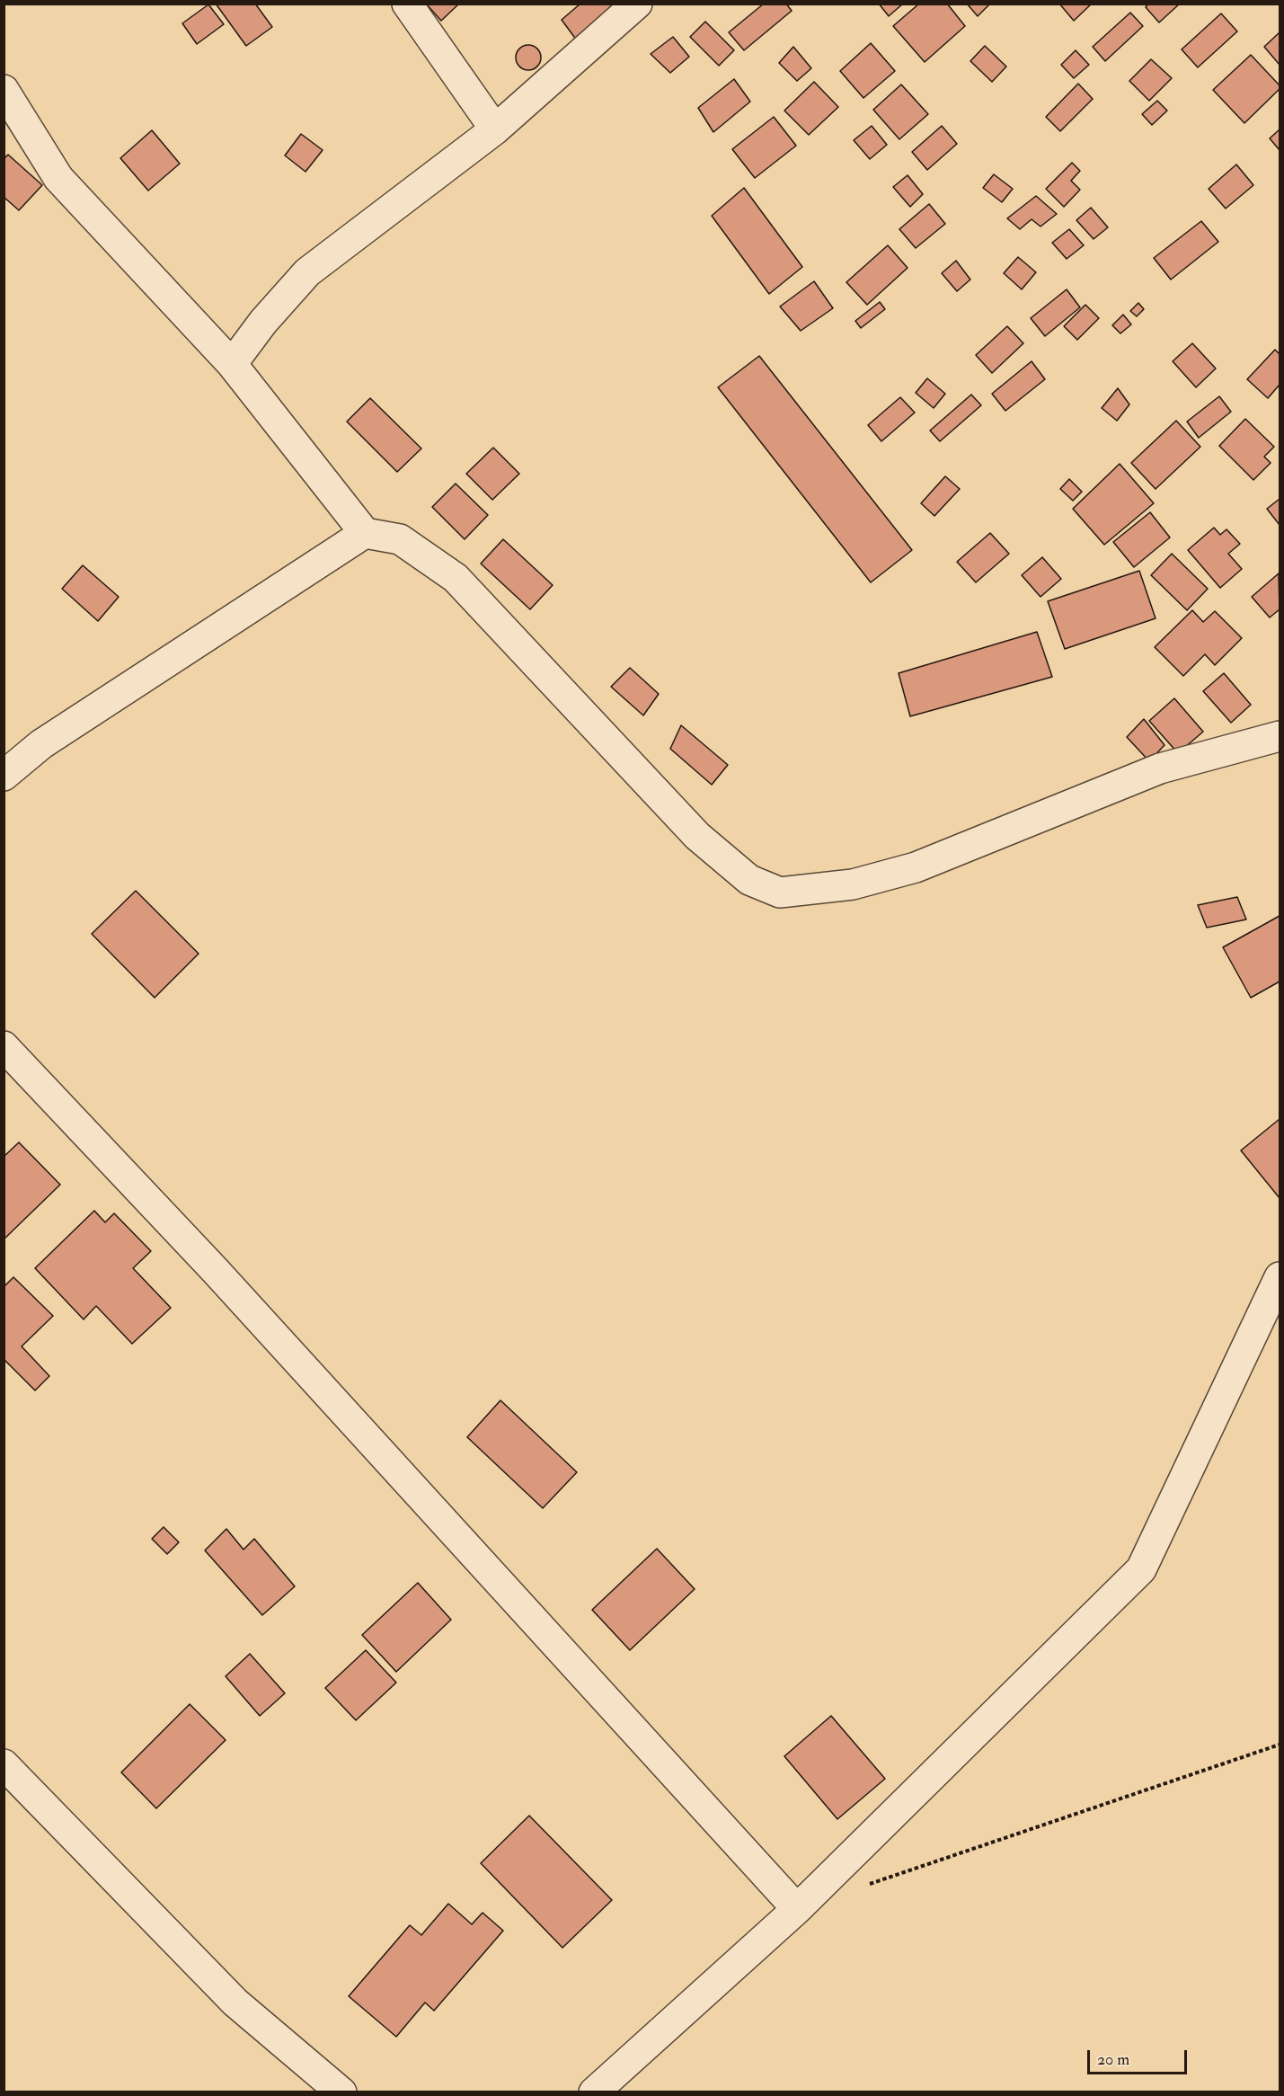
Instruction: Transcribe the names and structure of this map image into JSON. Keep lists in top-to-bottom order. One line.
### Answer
{"scale_bar":"20 m"}
